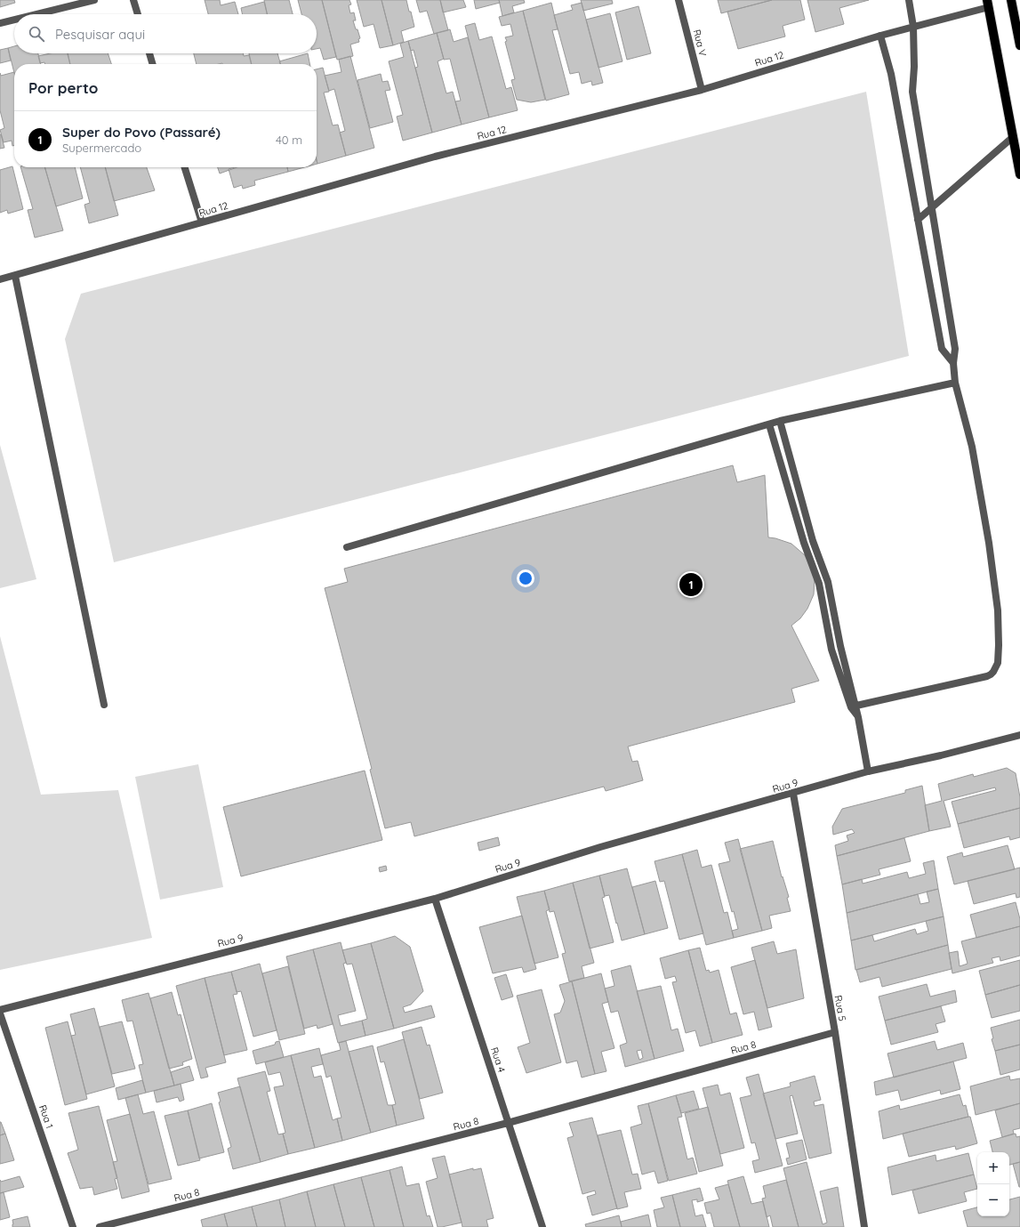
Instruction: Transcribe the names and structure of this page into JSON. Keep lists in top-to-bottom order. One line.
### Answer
{"streets":{"street":["Rua V","Rua 12","Rua 9","Rua 5","Rua 8","Rua 4","Rua 1"]},"crossings":[["Rua V","Rua 12"],["Rua 9","Rua 5"],["Rua 9","Rua 4"],["Rua 5","Rua 8"],["Rua 8","Rua 4"]],"page":{"search":"Pesquisar aqui","heading":"Por perto","list":[{"mark":"1","name":"Super do Povo (Passaré)","note":"Supermercado","value":"40 m"}],"pins":"1","map_buttons":["+","−"]}}
